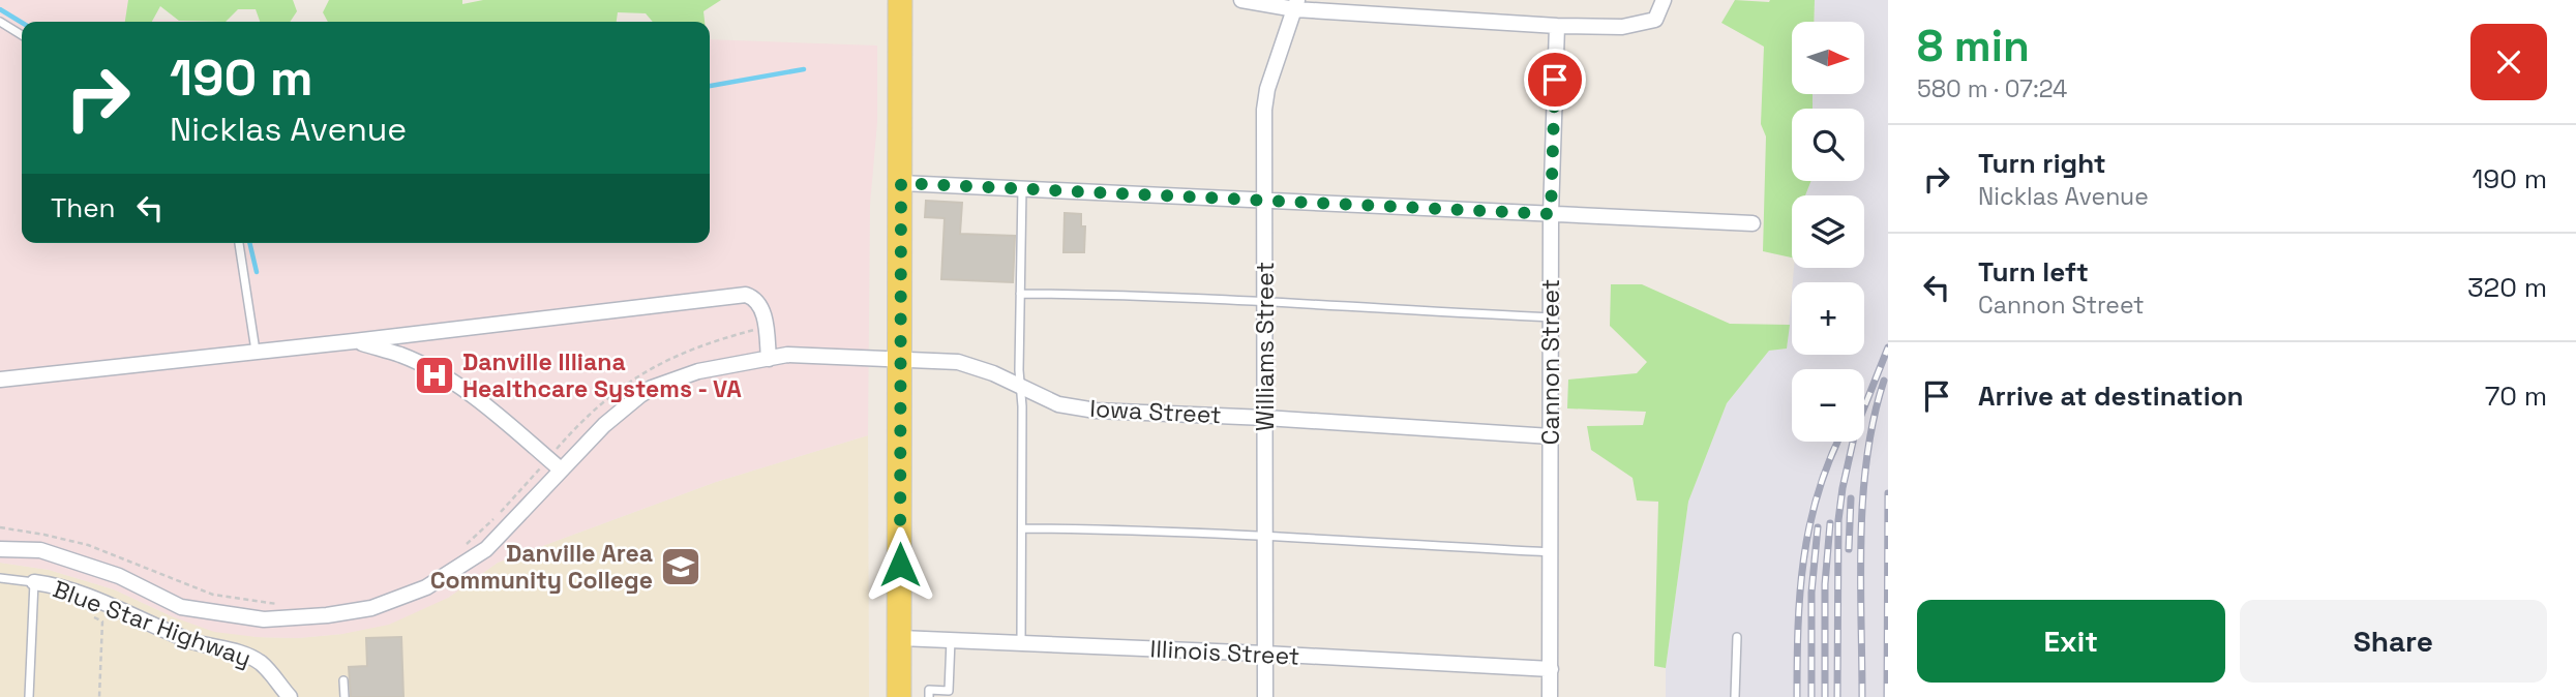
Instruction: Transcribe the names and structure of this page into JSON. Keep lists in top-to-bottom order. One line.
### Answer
{"streets":{"street":["Williams Street","Cannon Street","Iowa Street","Blue Star Highway","Illinois Street"]},"crossings":[["Williams Street","Iowa Street"],["Williams Street","Illinois Street"],["Cannon Street","Iowa Street"],["Cannon Street","Illinois Street"]],"places":{"hospital":["Danville Illiana Healthcare Systems - VA"],"school or university":["Danville Area Community College"]},"north":"right","page":{"heading":["8 min","580 m · 07:24"],"map_buttons":["+","−"],"turn":["190 m","Nicklas Avenue"],"list":[{"name":"Turn right","note":"Nicklas Avenue","value":"190 m"},{"name":"Turn left","note":"Cannon Street","value":"320 m"},{"name":"Arrive at destination","value":"70 m"}],"then":"Then","buttons":["Exit","Share"]}}
